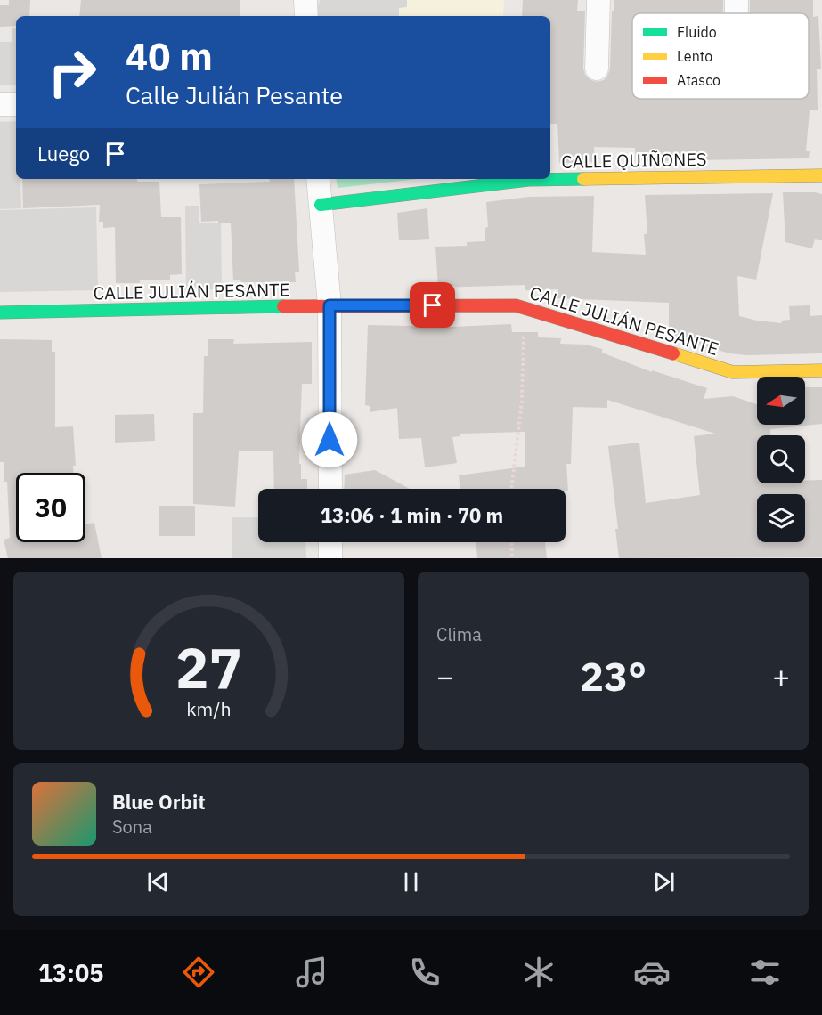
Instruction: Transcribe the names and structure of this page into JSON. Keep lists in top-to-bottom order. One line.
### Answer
{"streets":{"street":["CALLE QUIÑONES","CALLE JULIÁN PESANTE"]},"legend":["Fluido","Lento","Atasco"],"north":"left","page":{"turn":["40 m","Calle Julián Pesante"],"then":"Luego","limit":"30","trip":"13:06 · 1 min · 70 m","tile":"Clima","heat":["−","23°","+"],"song":["Blue Orbit","Sona"],"tabs":"13:05","gauge":["27","km/h"]}}
